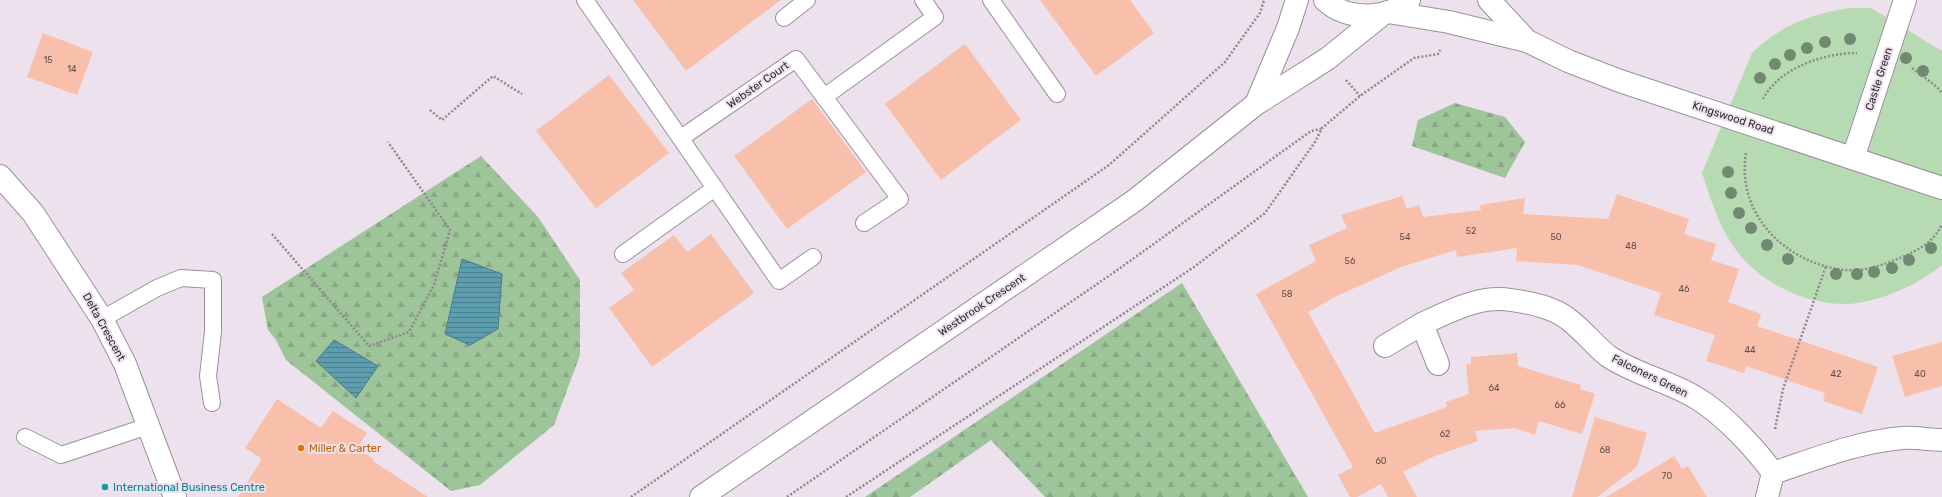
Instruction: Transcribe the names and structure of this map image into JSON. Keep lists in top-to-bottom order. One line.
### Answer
{"streets":{"street":["Castle Green","Kingswood Road","Westbrook Crescent","Delta Crescent","Falconers Green"],"lane":["Webster Court"]},"crossings":[["Castle Green","Kingswood Road"],["Kingswood Road","Westbrook Crescent"]],"places":["Miller & Carter","International Business Centre"],"house_numbers":["15","14","52","54","50","48","56","46","58","44","42","40","64","66","62","68","60","70"]}
